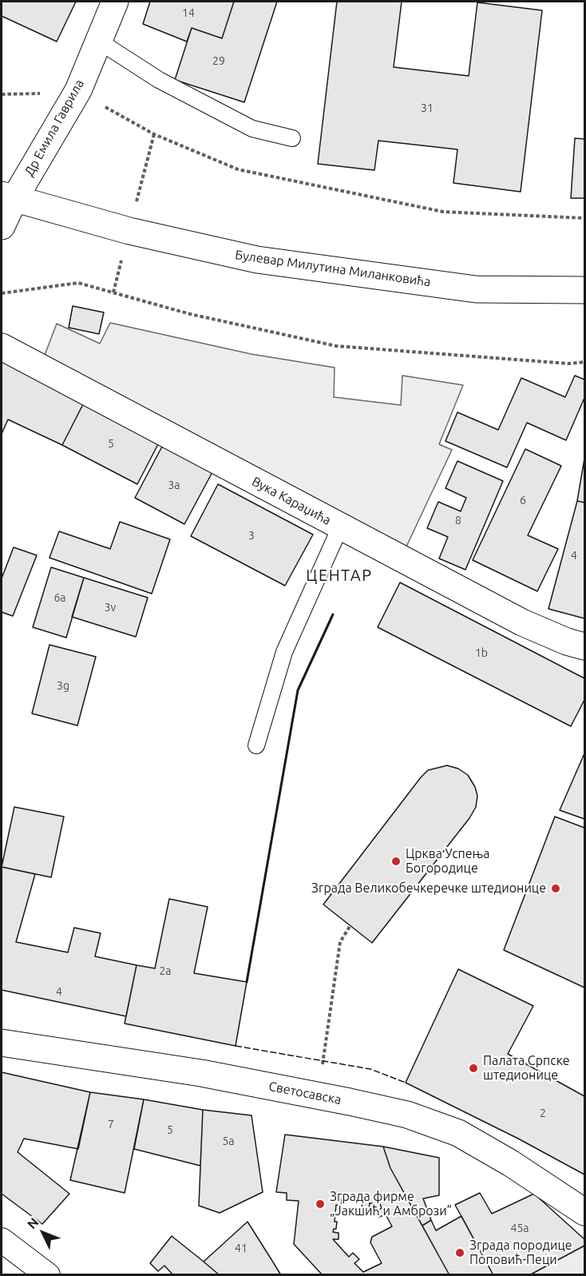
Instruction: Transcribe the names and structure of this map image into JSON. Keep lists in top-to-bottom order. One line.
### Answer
{"streets":{"street":["Др Емила Гаврила","Булевар Милутина Миланковића","Вука Караџића","Светосавска"]},"crossings":[["Др Емила Гаврила","Булевар Милутина Миланковића"]],"districts":["ЦЕНТАР"],"places":["Црква Успења Богородице","Зграда Великобечкеречке штедионице","Палата Српске штедионице","Зграда фирме „Јакшић и Амбрози”","Зграда породице Поповић-Пеци"],"house_numbers":["14","29","31","5","3a","6","8","3","4","6a","3v","1b","3g","2a","4","2","7","5","5a","45a","41"],"north":"top left"}
